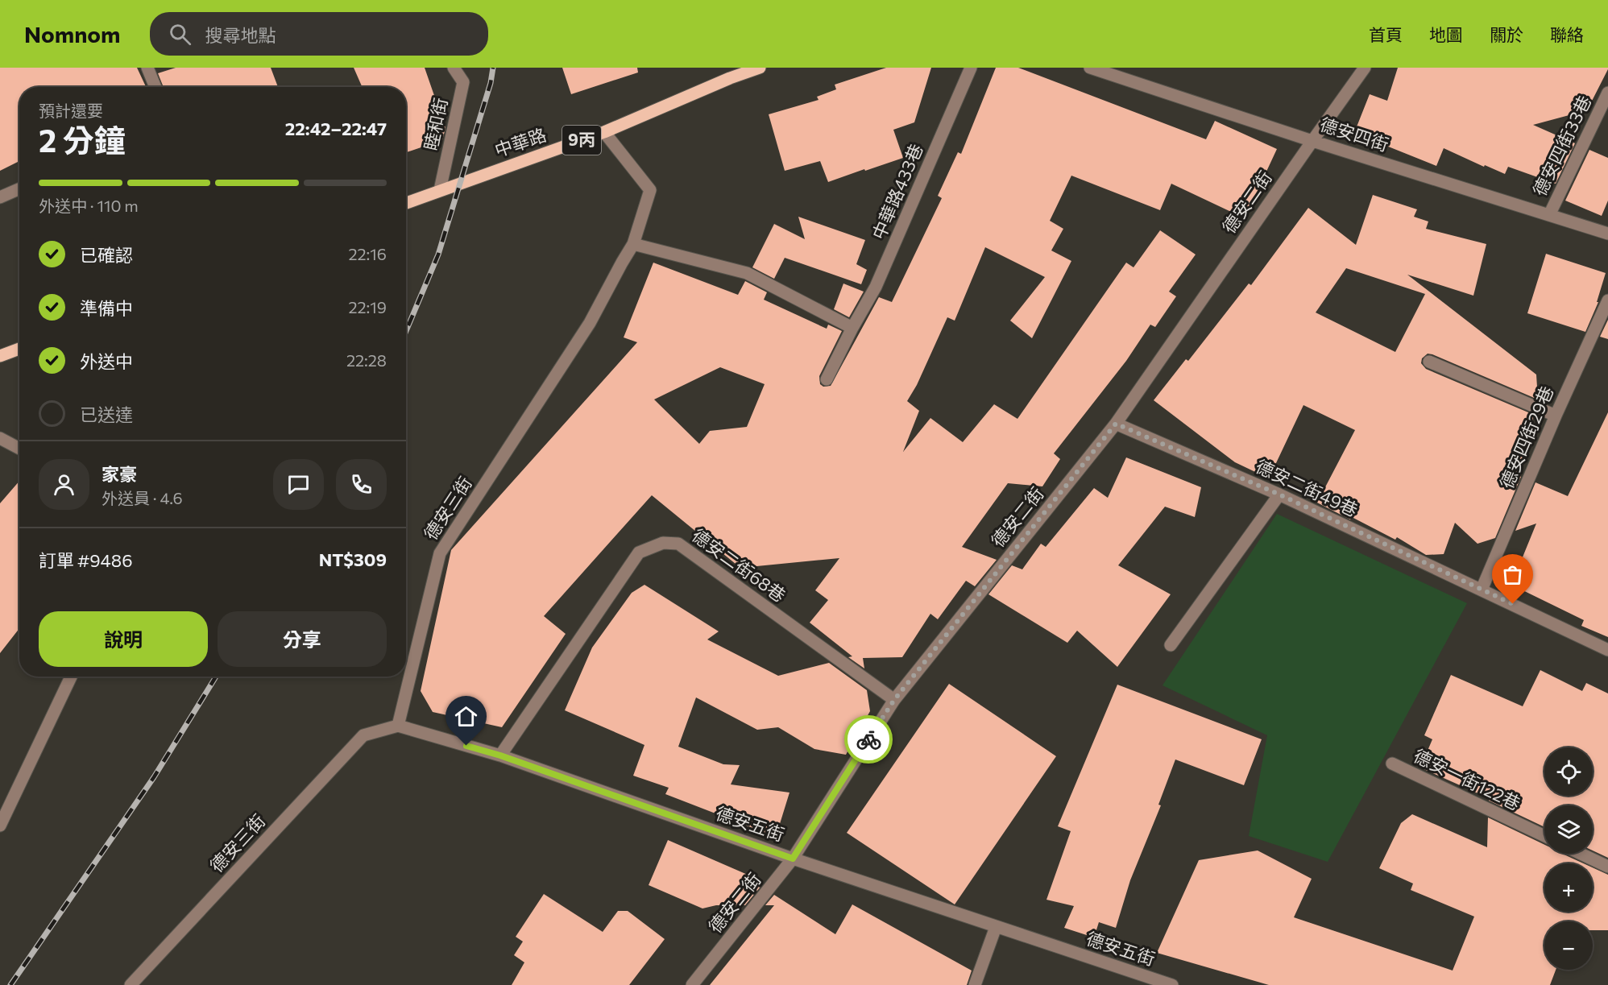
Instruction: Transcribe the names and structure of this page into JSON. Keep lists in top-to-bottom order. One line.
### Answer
{"streets":{"main road":["9丙","中華路"],"street":["睦和街","德安四街","德安四街33巷","中華路433巷","德安二街","德安四街29巷","德安二街49巷","德安三街","德安二街68巷","德安一街122巷","德安五街"]},"crossings":[["睦和街","中華路"],["德安四街","德安四街33巷"],["德安四街","德安二街"],["中華路","德安三街"],["德安二街","德安二街49巷"],["德安二街","德安二街68巷"],["德安二街","德安五街"],["德安四街29巷","德安二街49巷"],["德安三街","德安五街"],["德安二街68巷","德安五街"]],"page":{"header":"Nomnom","search":"搜尋地點","nav":["首頁","地圖","關於","聯絡"],"heading":["2 分鐘","預計還要","22:42–22:47"],"panel":["家豪","外送員 · 4.6","訂單 #9486","NT$309"],"bar":"外送中 · 110 m","list":[["已確認","22:16"],["準備中","22:19"],["外送中","22:28"],"已送達"],"buttons":["說明","分享"],"map_buttons":["+","−"]}}
